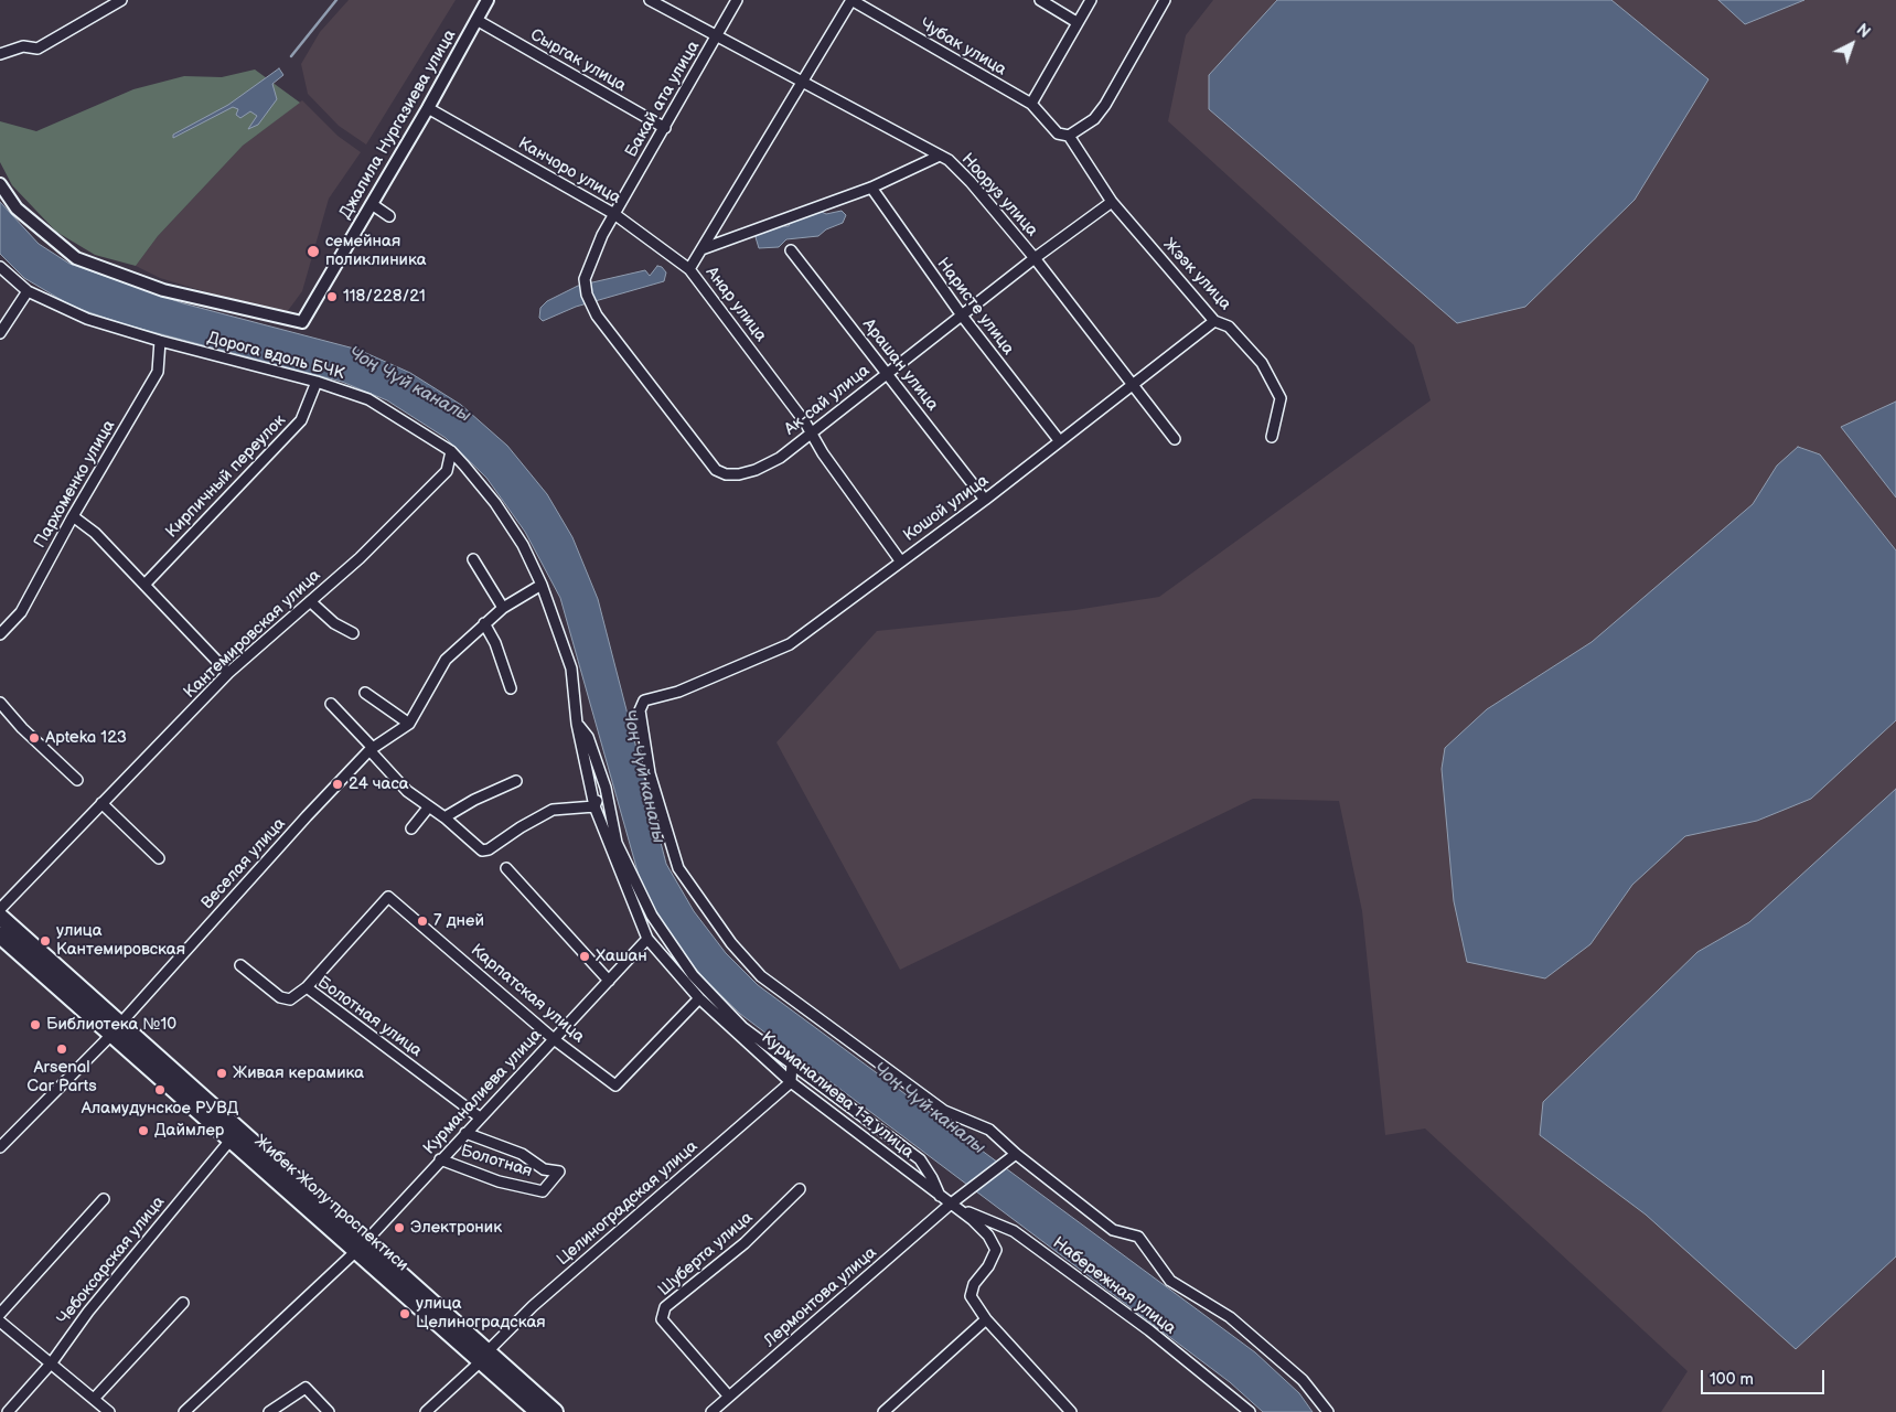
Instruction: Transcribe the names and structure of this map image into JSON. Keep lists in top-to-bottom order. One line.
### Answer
{"streets":{"main road":["Жибек Жолу проспектиси"],"street":["Чубак улица","Сыргак улица","Бакай ата улица","Джалила Нургазиева улица","Канчоро улица","Нооруз улица","Жээк улица","Анар улица","Наристе улица","Дорога вдоль БЧК","Арашан улица","Ак-сай улица","Кирпичный переулок","Пархоменко улица","Кошой улица","Кантемировская улица","Веселая улица","Карпатская улица","Болотная улица","Курманалиева улица","Курманалиева 1-я улица","Болотная","Целиноградская улица","Шуберта улица","Чебоксарская улица","Набережная улица","Лермонтова улица"]},"crossings":[["Чубак улица","Жээк улица"],["Чубак улица","Анар улица"],["Сыргак улица","Бакай ата улица"],["Сыргак улица","Джалила Нургазиева улица"],["Бакай ата улица","Канчоро улица"],["Бакай ата улица","Нооруз улица"],["Бакай ата улица","Ак-сай улица"],["Джалила Нургазиева улица","Канчоро улица"],["Канчоро улица","Анар улица"],["Канчоро улица","Ак-сай улица"],["Нооруз улица","Анар улица"],["Нооруз улица","Ак-сай улица"],["Нооруз улица","Кошой улица"],["Жээк улица","Ак-сай улица"],["Жээк улица","Кошой улица"],["Анар улица","Ак-сай улица"],["Анар улица","Кошой улица"],["Наристе улица","Ак-сай улица"],["Наристе улица","Кошой улица"],["Дорога вдоль БЧК","Кирпичный переулок"],["Дорога вдоль БЧК","Пархоменко улица"],["Дорога вдоль БЧК","Кантемировская улица"],["Дорога вдоль БЧК","Веселая улица"],["Дорога вдоль БЧК","Курманалиева 1-я улица"],["Арашан улица","Ак-сай улица"],["Арашан улица","Кошой улица"],["Кошой улица","Лермонтова улица"],["Веселая улица","Курманалиева 1-я улица"],["Веселая улица","Жибек Жолу проспектиси"],["Карпатская улица","Болотная улица"],["Карпатская улица","Курманалиева улица"],["Карпатская улица","Курманалиева 1-я улица"],["Болотная улица","Курманалиева улица"],["Курманалиева улица","Курманалиева 1-я улица"],["Курманалиева улица","Болотная"],["Курманалиева улица","Жибек Жолу проспектиси"],["Курманалиева 1-я улица","Целиноградская улица"],["Курманалиева 1-я улица","Набережная улица"],["Курманалиева 1-я улица","Лермонтова улица"],["Жибек Жолу проспектиси","Целиноградская улица"],["Жибек Жолу проспектиси","Чебоксарская улица"],["Шуберта улица","Лермонтова улица"],["Набережная улица","Лермонтова улица"]],"water":["Чоң Чүй каналы"],"places":["семейная поликлиника","118/228/21","Apteka 123","24 часа","7 дней","улица Кантемировская","Хашан","Библиотека №10","Arsenal Car Parts","Живая керамика","Аламудунское РУВД","Даймлер","Электроник","улица Целиноградская"],"scale_bar":"100 m","north":"top right"}
